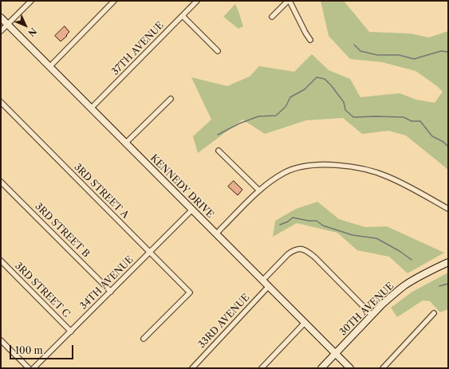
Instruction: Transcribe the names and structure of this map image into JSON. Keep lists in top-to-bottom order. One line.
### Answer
{"streets":{"street":["37TH AVENUE","KENNEDY DRIVE","3RD STREET A","3RD STREET B","34TH AVENUE","3RD STREET C","30TH AVENUE","33RD AVENUE"]},"crossings":[["37TH AVENUE","KENNEDY DRIVE"],["KENNEDY DRIVE","34TH AVENUE"],["KENNEDY DRIVE","30TH AVENUE"],["KENNEDY DRIVE","33RD AVENUE"],["3RD STREET A","34TH AVENUE"],["3RD STREET B","34TH AVENUE"],["34TH AVENUE","3RD STREET C"]],"scale_bar":"100 m","north":"bottom right"}
